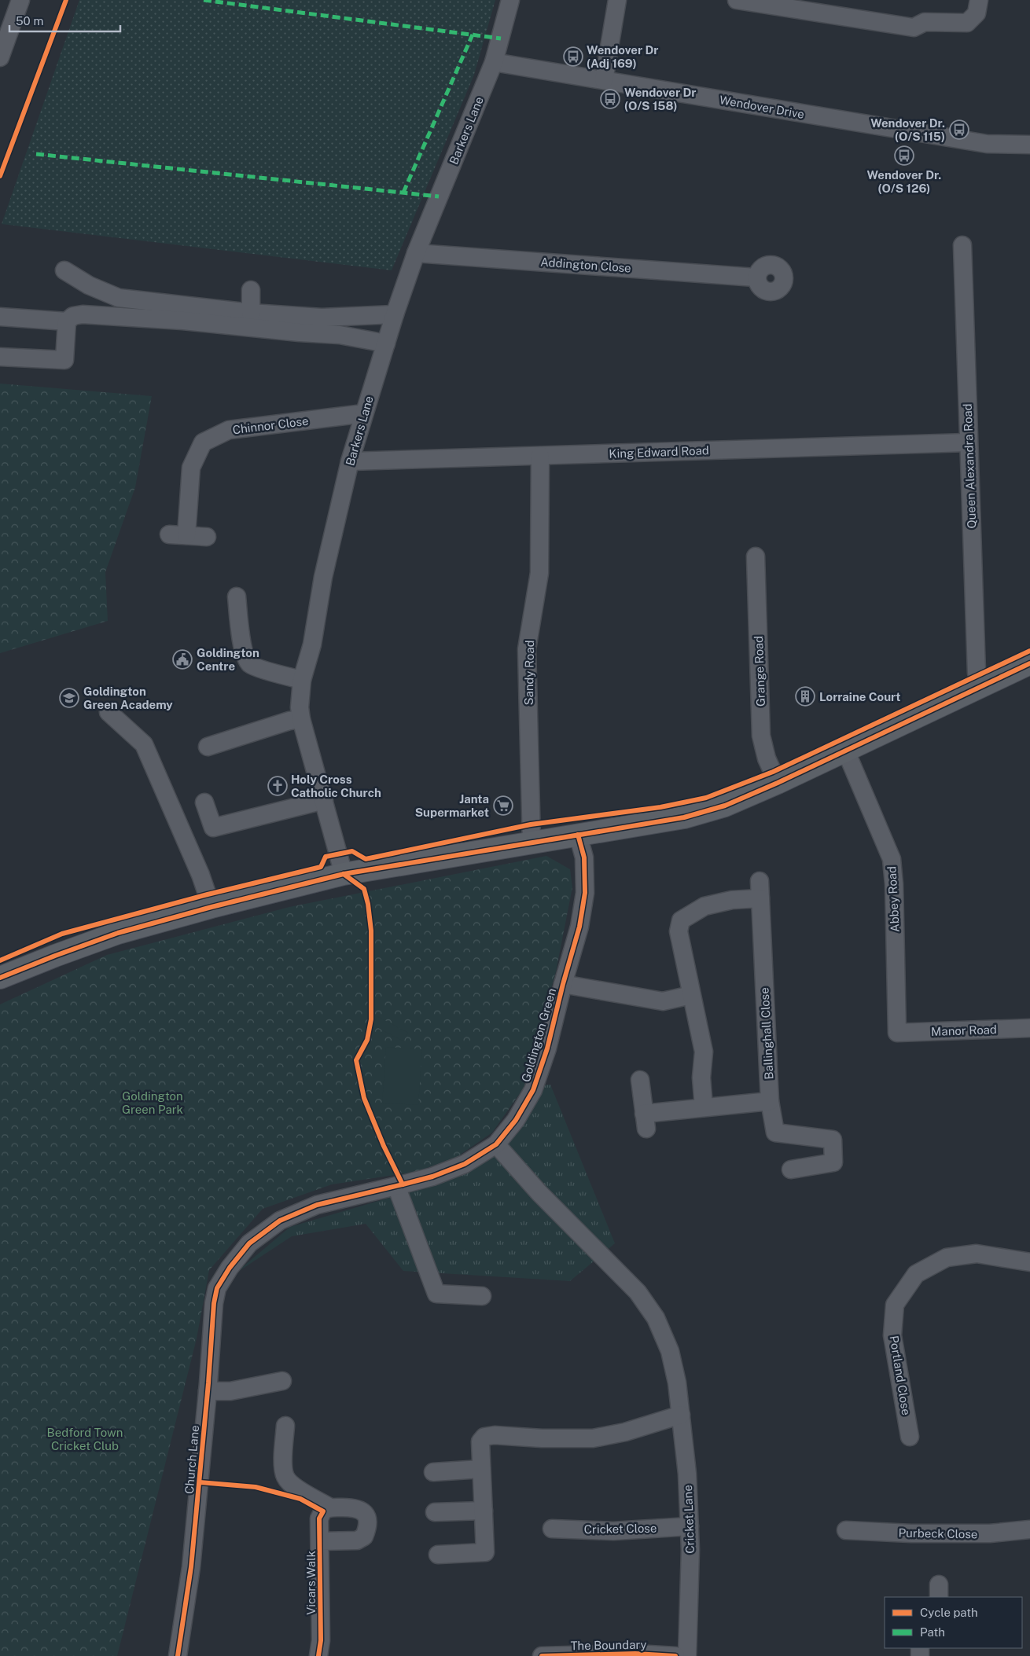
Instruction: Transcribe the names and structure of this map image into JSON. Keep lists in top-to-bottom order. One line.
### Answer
{"streets":{"street":["Wendover Drive","Barkers Lane","Addington Close","Chinnor Close","King Edward Road","Queen Alexandra Road","Grange Road","Sandy Road","Abbey Road","Manor Road","Ballinghall Close","Goldington Green","Portland Close","Church Lane","Cricket Lane","Cricket Close","Purbeck Close","Vicars Walk","The Boundary"]},"crossings":[["Wendover Drive","Barkers Lane"],["Barkers Lane","Addington Close"],["Barkers Lane","Chinnor Close"],["Barkers Lane","King Edward Road"],["King Edward Road","Queen Alexandra Road"],["King Edward Road","Sandy Road"],["Abbey Road","Manor Road"],["Goldington Green","Church Lane"],["Goldington Green","Cricket Lane"],["Cricket Lane","Cricket Close"]],"parks":["Goldington Green Park","Bedford Town Cricket Club"],"places":{"bus stop":["Wendover Dr (Adj 169)","Wendover Dr (O/S 158)","Wendover Dr. (O/S 115)","Wendover Dr. (O/S 126)"],"public building":["Goldington Centre"],"building":["Lorraine Court"],"school or university":["Goldington Green Academy"],"church":["Holy Cross Catholic Church"],"supermarket":["Janta Supermarket"]},"legend":["Cycle path","Path"],"scale_bar":"50 m"}
